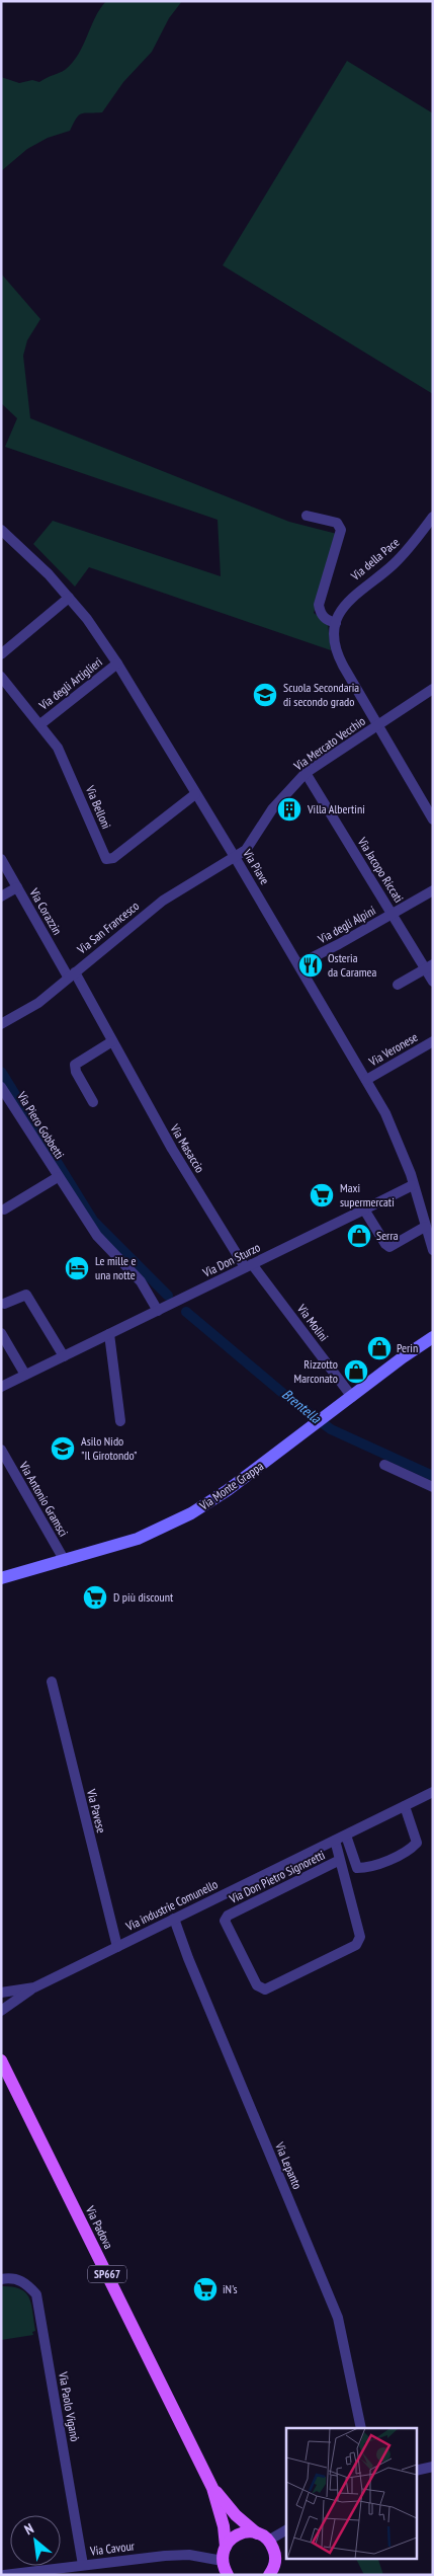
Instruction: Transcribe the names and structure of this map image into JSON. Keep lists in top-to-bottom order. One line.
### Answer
{"streets":{"main road":["Via Monte Grappa","Via Padova","SP667"],"street":["Via della Pace","Via degli Artiglieri","Via Mercato Vecchio","Via Belloni","Via Piave","Via Jacopo Riccati","Via Corazzin","Via degli Alpini","Via San Francesco","Via Veronese","Via Piero Gobbetti","Via Masaccio","Via Don Sturzo","Via Molini","Via Antonio Gramsci","Via Pavese","Via Don Pietro Signoretti","Via industrie Comunello","Via Lepanto","Via Paolo Viganò","Via Cavour"]},"crossings":[["Via della Pace","Via Mercato Vecchio"],["Via degli Artiglieri","Via Belloni"],["Via degli Artiglieri","Via Piave"],["Via Mercato Vecchio","Via Piave"],["Via Mercato Vecchio","Via Jacopo Riccati"],["Via Mercato Vecchio","Via San Francesco"],["Via Belloni","Via Piave"],["Via Piave","Via degli Alpini"],["Via Piave","Via San Francesco"],["Via Piave","Via Veronese"],["Via Piave","Via Don Sturzo"],["Via Jacopo Riccati","Via degli Alpini"],["Via Corazzin","Via San Francesco"],["Via Corazzin","Via Masaccio"],["Via San Francesco","Via Masaccio"],["Via Piero Gobbetti","Via Don Sturzo"],["Via Masaccio","Via Don Sturzo"],["Via Masaccio","Via Molini"],["Via Don Sturzo","Via Molini"],["Via Molini","Via Monte Grappa"],["Via Monte Grappa","Via Antonio Gramsci"],["Via Pavese","Via industrie Comunello"],["Via Don Pietro Signoretti","Via industrie Comunello"],["Via industrie Comunello","Via Lepanto"],["Via Padova","Via Cavour"],["Via Paolo Viganò","Via Cavour"]],"water":["Brentella"],"places":{"school or university":["Scuola Secondaria di secondo grado","Asilo Nido \"Il Girotondo\""],"building":["Villa Albertini"],"restaurant":["Osteria da Caramea"],"supermarket":["Maxi supermercati","D più discount","iN's"],"shop":["Serra","Perin","Rizzotto Marconato"],"hotel":["Le mille e una notte"]},"north":"top left"}
